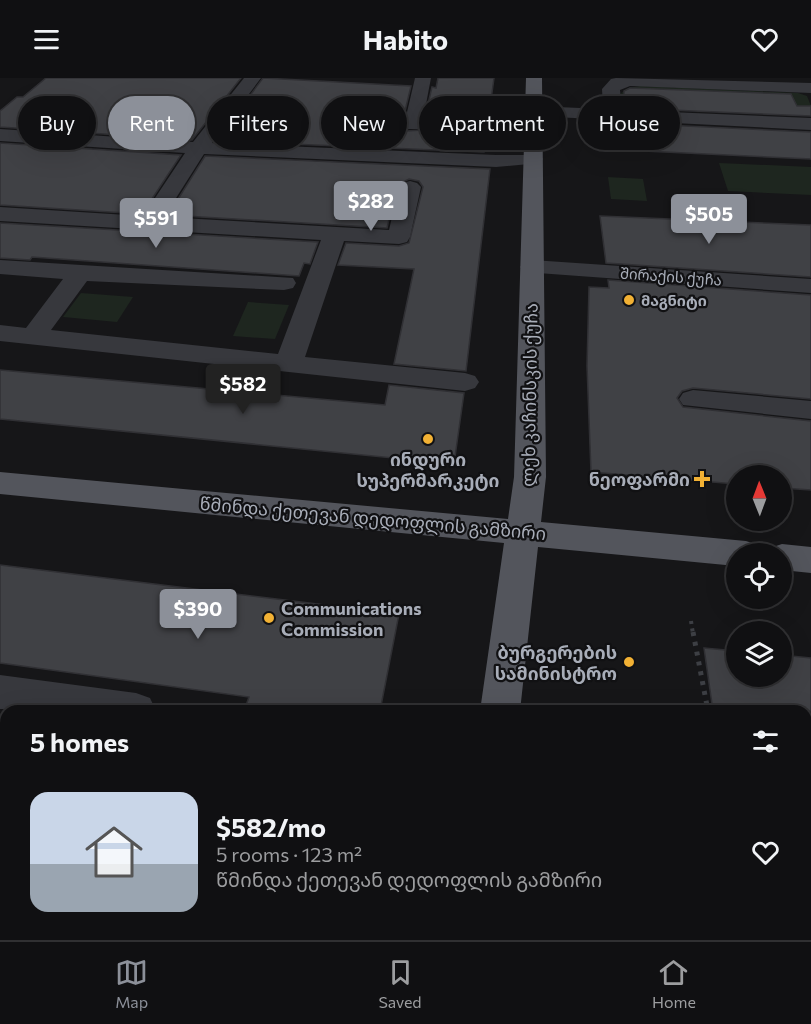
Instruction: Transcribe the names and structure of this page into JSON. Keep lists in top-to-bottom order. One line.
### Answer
{"streets":{"main road":["ლეხ კაჩინსკის ქუჩა","წმინდა ქეთევან დედოფლის გამზირი"],"street":["შირაქის ქუჩა"]},"crossings":[["შირაქის ქუჩა","ლეხ კაჩინსკის ქუჩა"],["ლეხ კაჩინსკის ქუჩა","წმინდა ქეთევან დედოფლის გამზირი"]],"places":{"other":["მაგნიტი","ინდური სუპერმარკეტი","Communications Commission","ბურგერების სამინისტრო"],"health":["ნეოფარმი"]},"north":"top","page":{"header":"Habito","chip":["Buy","Rent","Filters","New","Apartment","House"],"price":["$282","$505","$591","$582","$390"],"heading":"5 homes","list":[{"name":"$582/mo","note":"5 rooms · 123 m² · წმინდა ქეთევან დედოფლის გამზირი"}],"tabs":["Map","Saved","Home"]}}
